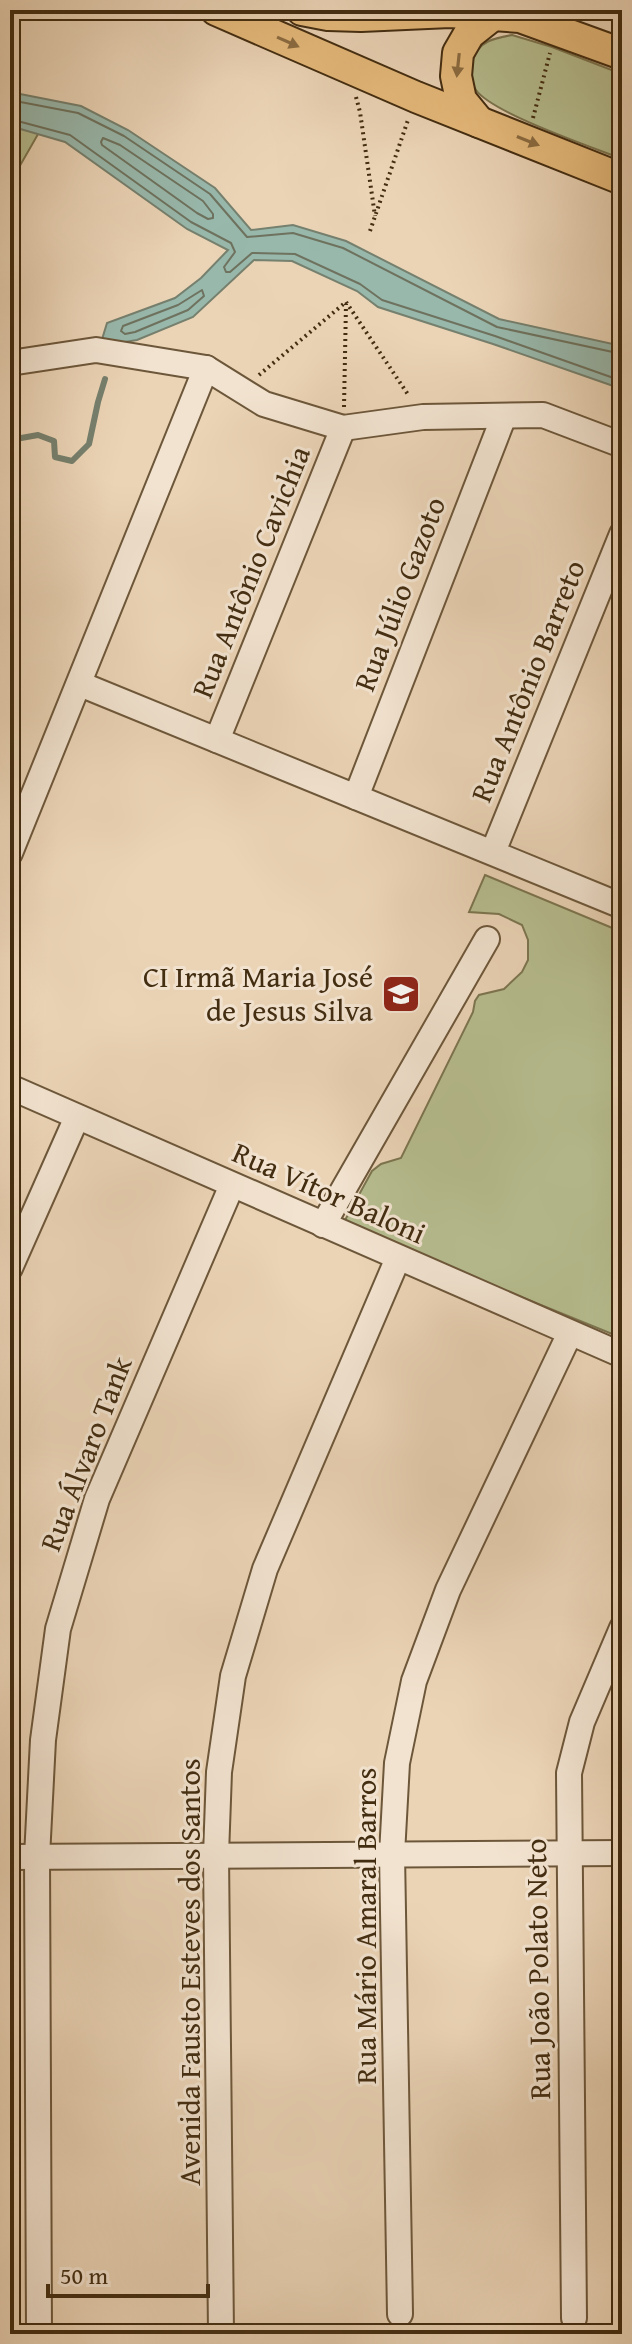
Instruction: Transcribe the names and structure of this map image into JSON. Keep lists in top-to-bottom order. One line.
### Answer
{"streets":{"street":["Rua Antônio Cavichia","Rua Júlio Gazoto","Rua Antônio Barreto","Rua Vítor Baloni","Rua Álvaro Tank","Rua Mário Amaral Barros","Rua João Polato Neto","Avenida Fausto Esteves dos Santos"]},"crossings":[["Rua Vítor Baloni","Rua Álvaro Tank"],["Rua Vítor Baloni","Rua Mário Amaral Barros"],["Rua Vítor Baloni","Avenida Fausto Esteves dos Santos"]],"places":{"school or university":["CI Irmã Maria José de Jesus Silva"]},"scale_bar":"50 m"}
